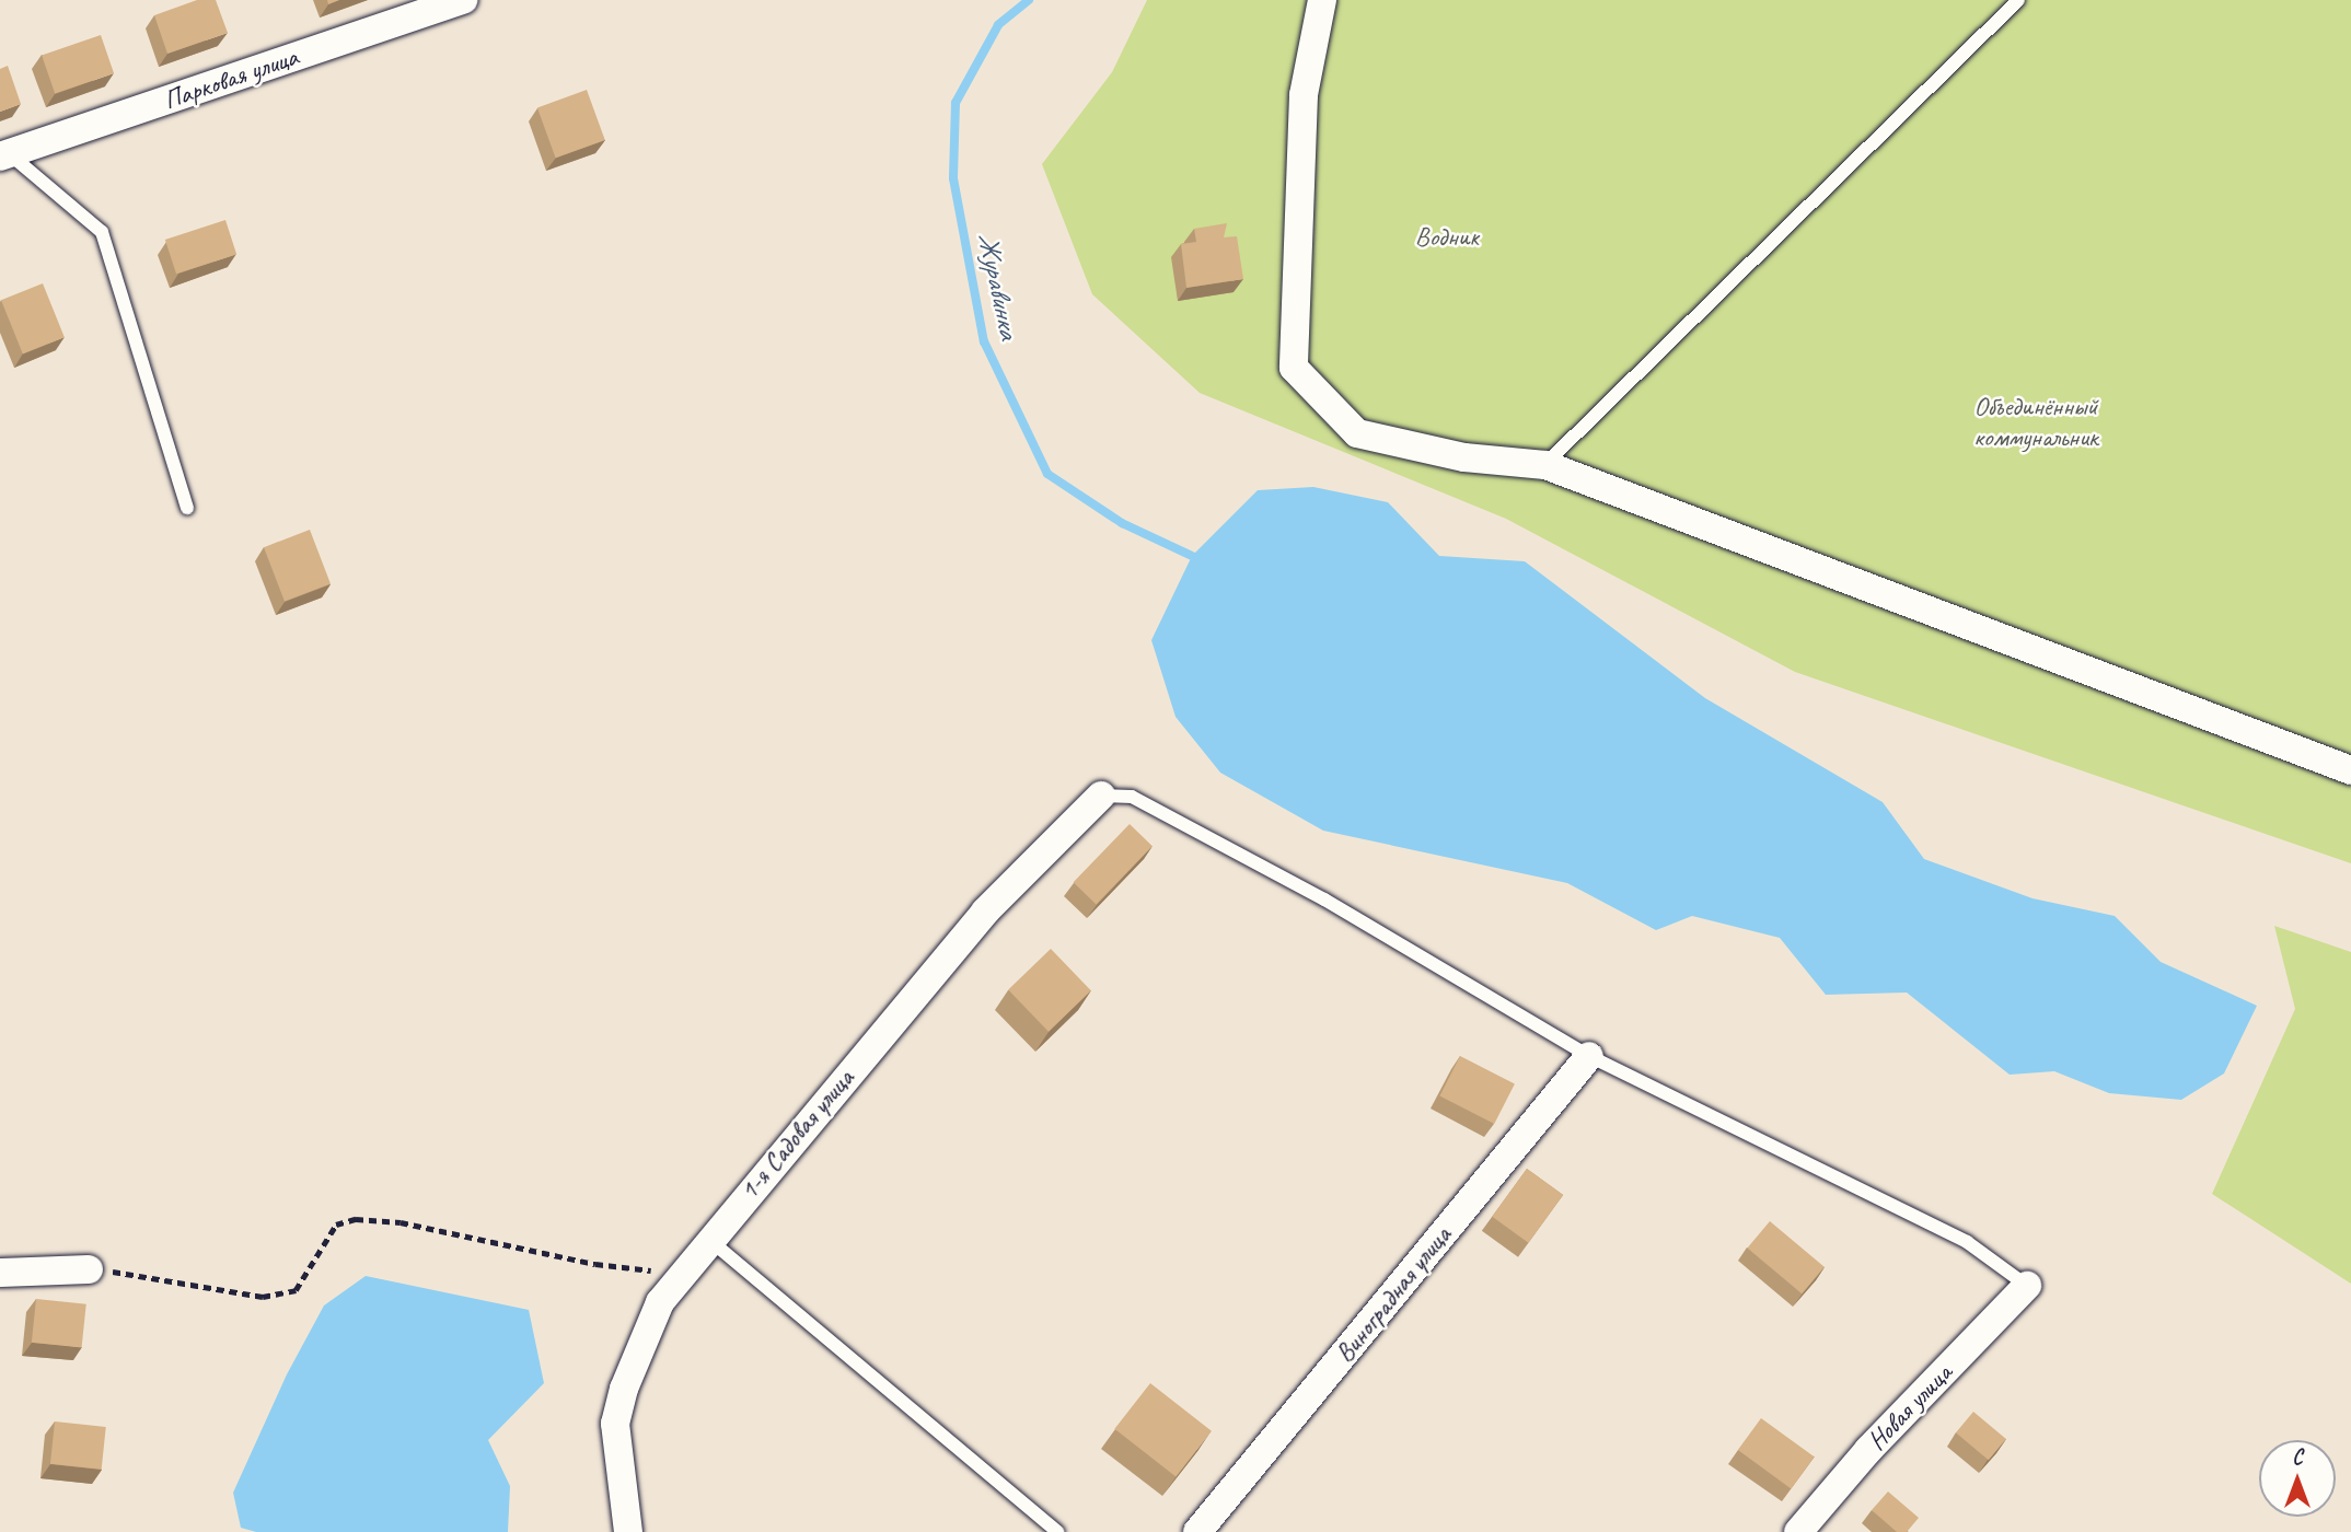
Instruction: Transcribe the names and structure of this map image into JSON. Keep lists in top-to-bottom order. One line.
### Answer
{"streets":{"street":["Парковая улица","1-я Садовая улица","Виноградная улица","Новая улица"]},"water":["Журавинка"],"parks":["Водник","Объединённый коммунальник"],"north":"top"}
